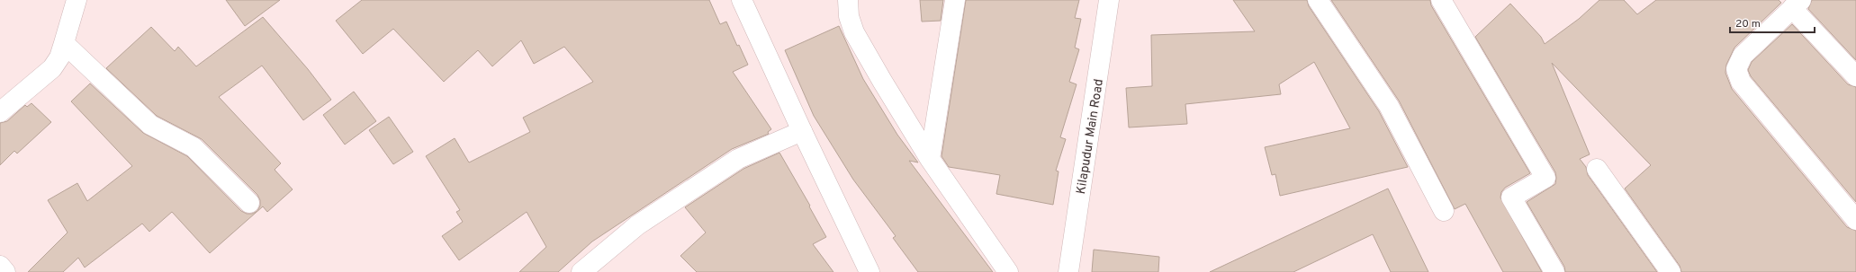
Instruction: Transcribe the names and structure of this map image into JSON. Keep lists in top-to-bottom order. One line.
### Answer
{"streets":{"street":["Kilapudur Main Road"]},"scale_bar":"20 m"}
